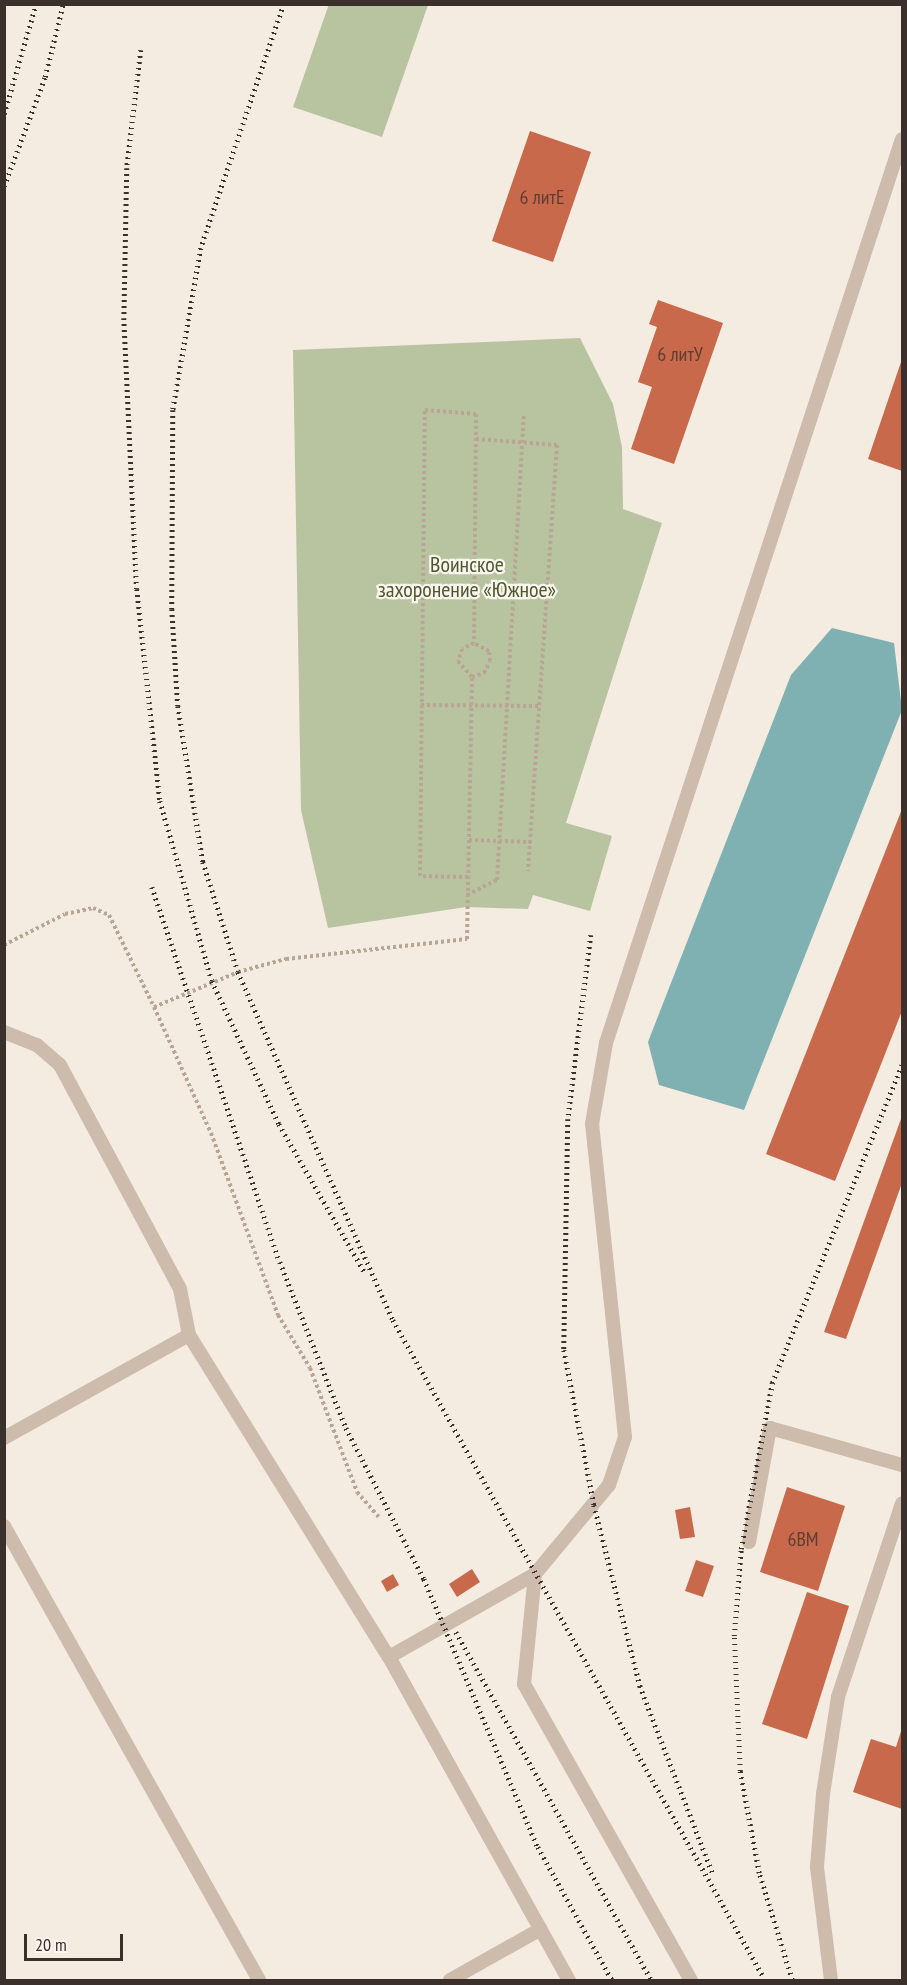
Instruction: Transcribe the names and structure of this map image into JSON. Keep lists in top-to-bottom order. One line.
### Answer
{"parks":["Воинское захоронение «Южное»"],"house_numbers":["6 литЕ","6 литУ","6ВМ"],"scale_bar":"20 m"}
